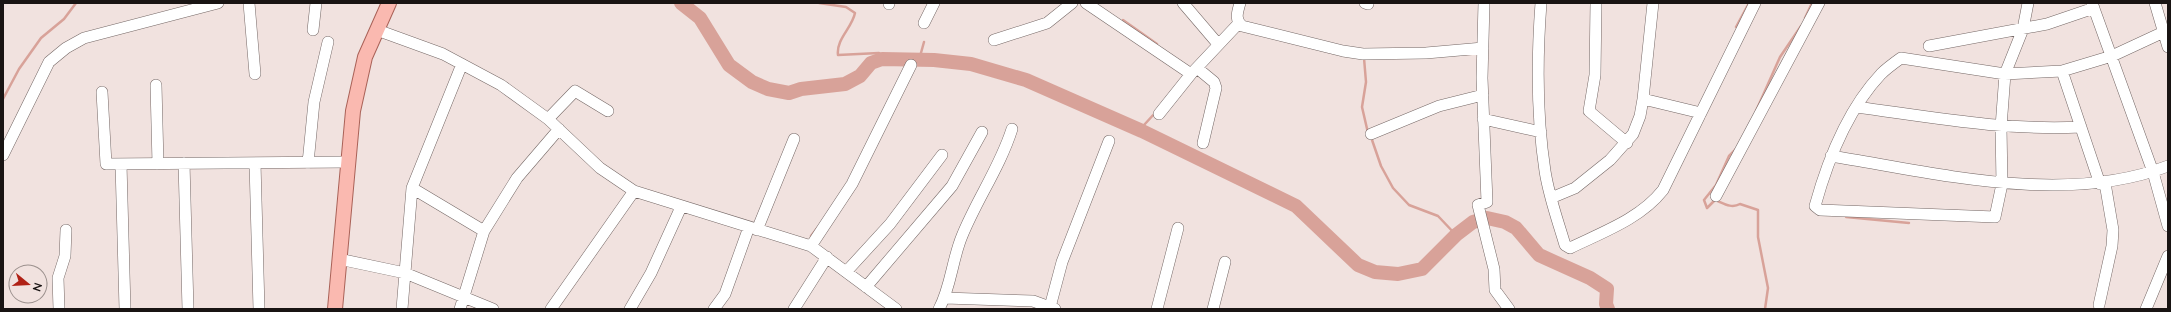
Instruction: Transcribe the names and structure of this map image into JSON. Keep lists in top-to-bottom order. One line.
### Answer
{"north":"right"}
